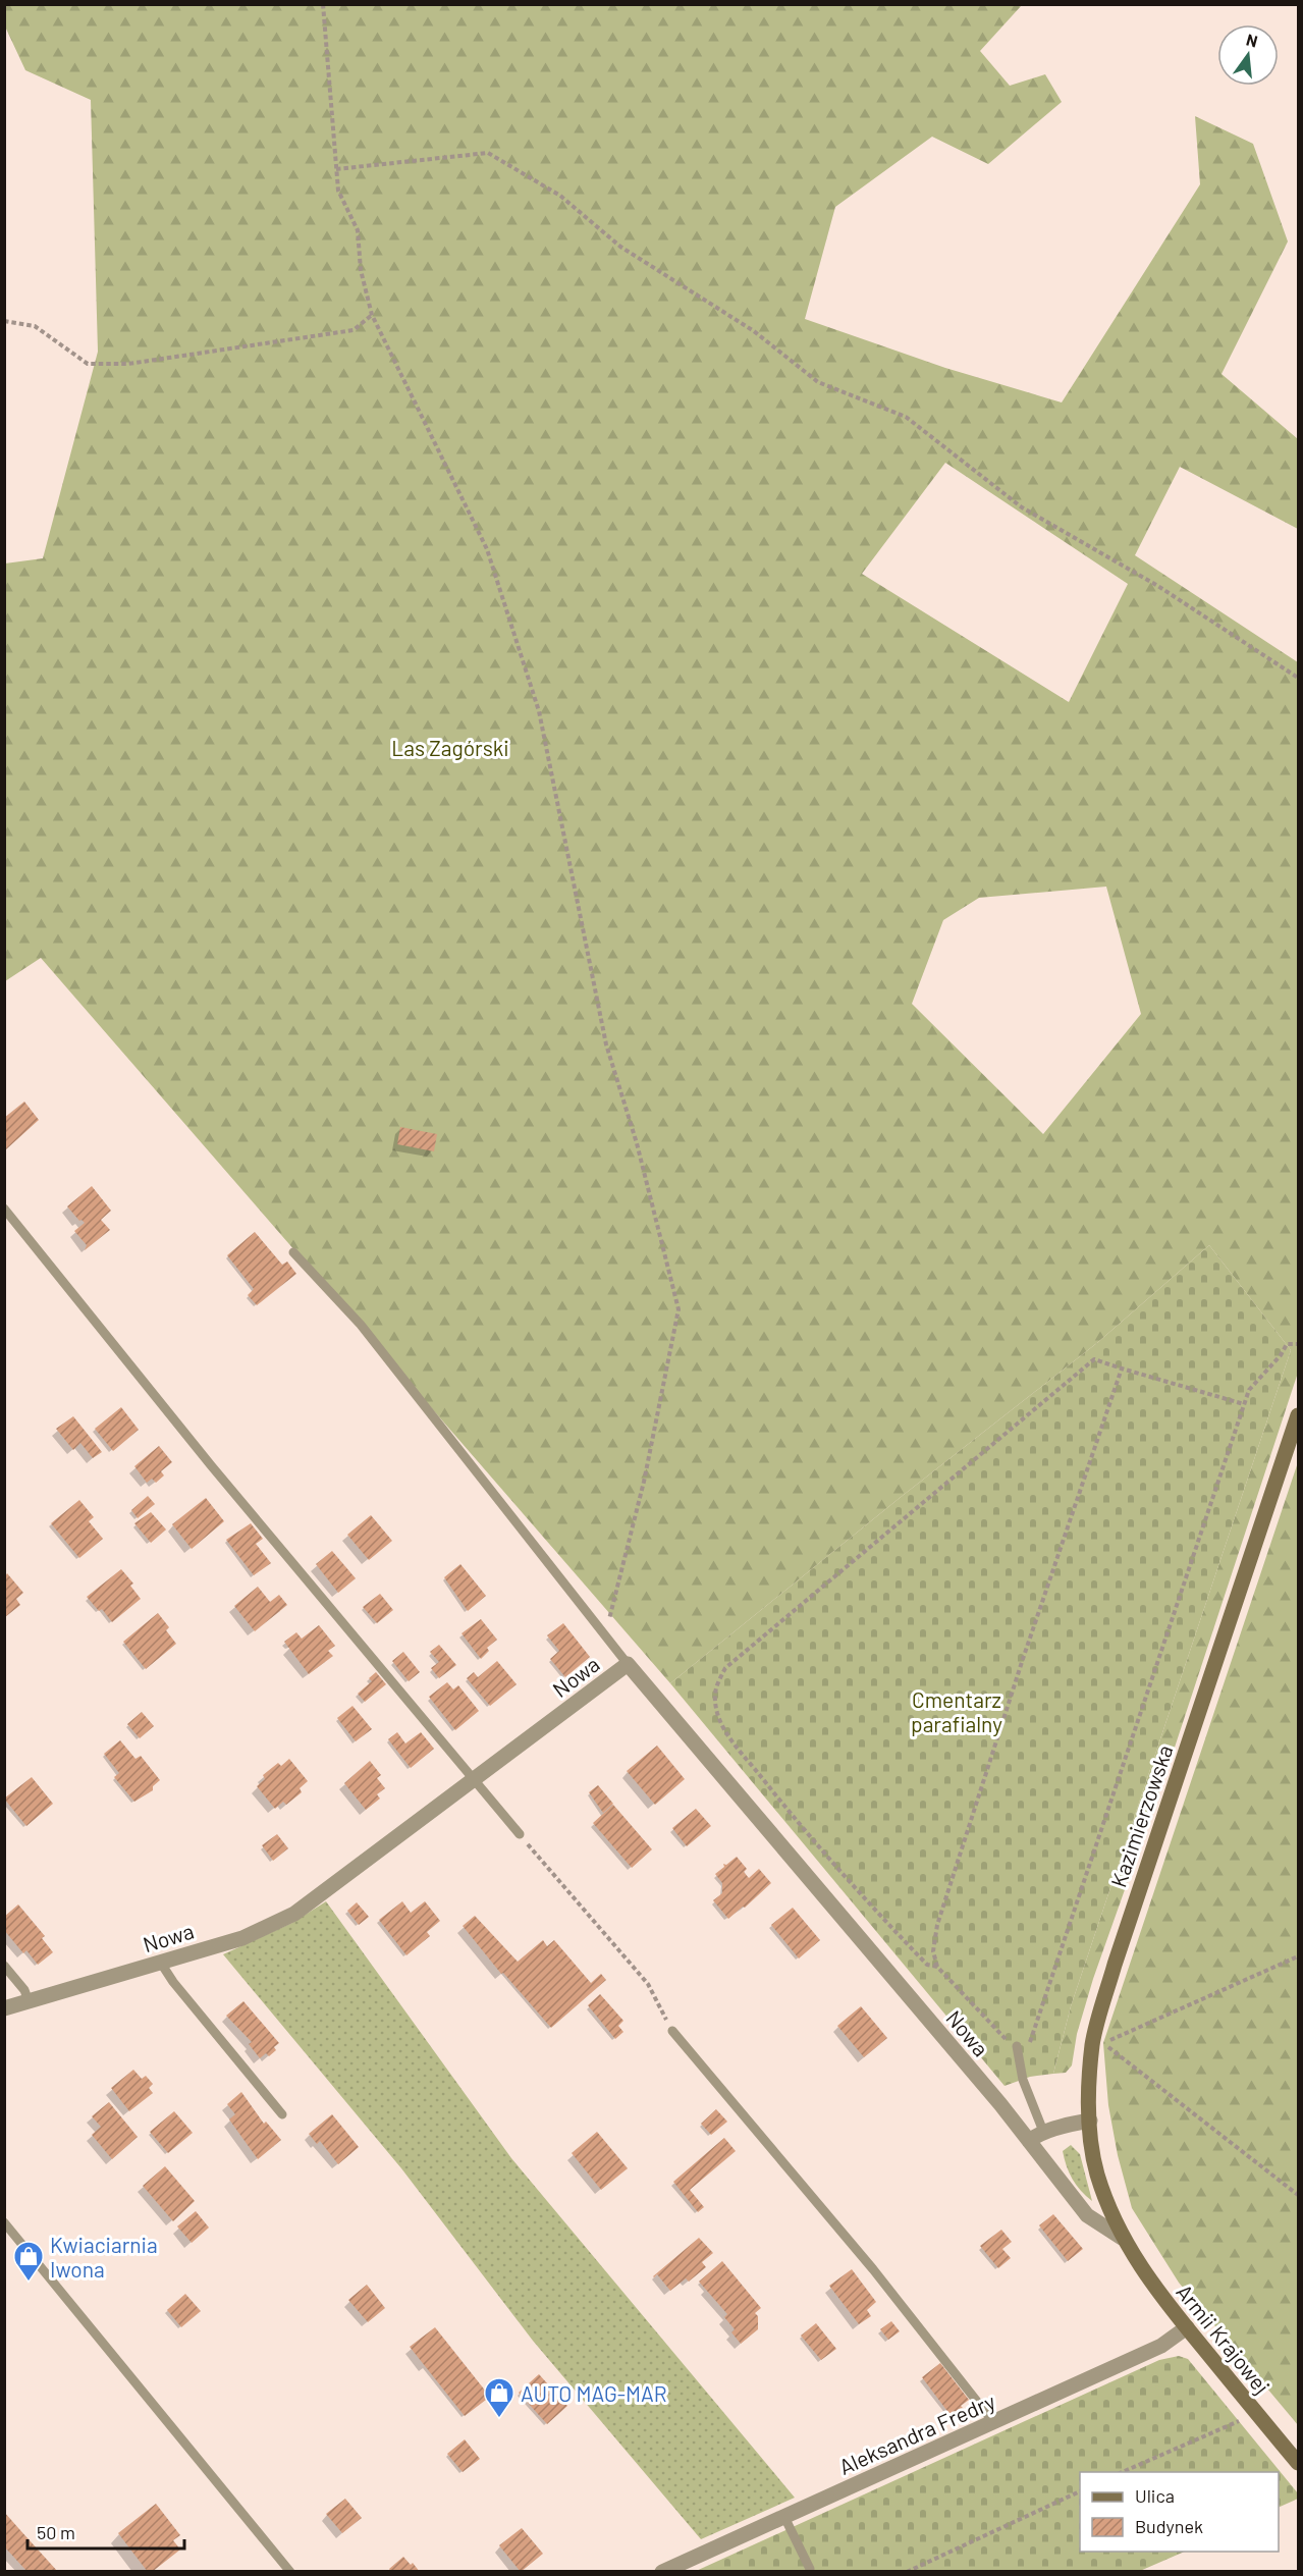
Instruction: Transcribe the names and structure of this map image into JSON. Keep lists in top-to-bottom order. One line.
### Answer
{"streets":{"street":["Nowa","Kazimierzowska","Armii Krajowej","Aleksandra Fredry"]},"crossings":[["Nowa","Kazimierzowska"],["Nowa","Armii Krajowej"],["Kazimierzowska","Armii Krajowej"],["Armii Krajowej","Aleksandra Fredry"]],"parks":["Las Zagórski","Cmentarz parafialny"],"places":{"shop":["Kwiaciarnia Iwona","AUTO MAG-MAR"]},"legend":["Ulica","Budynek"],"scale_bar":"50 m","north":"top"}
